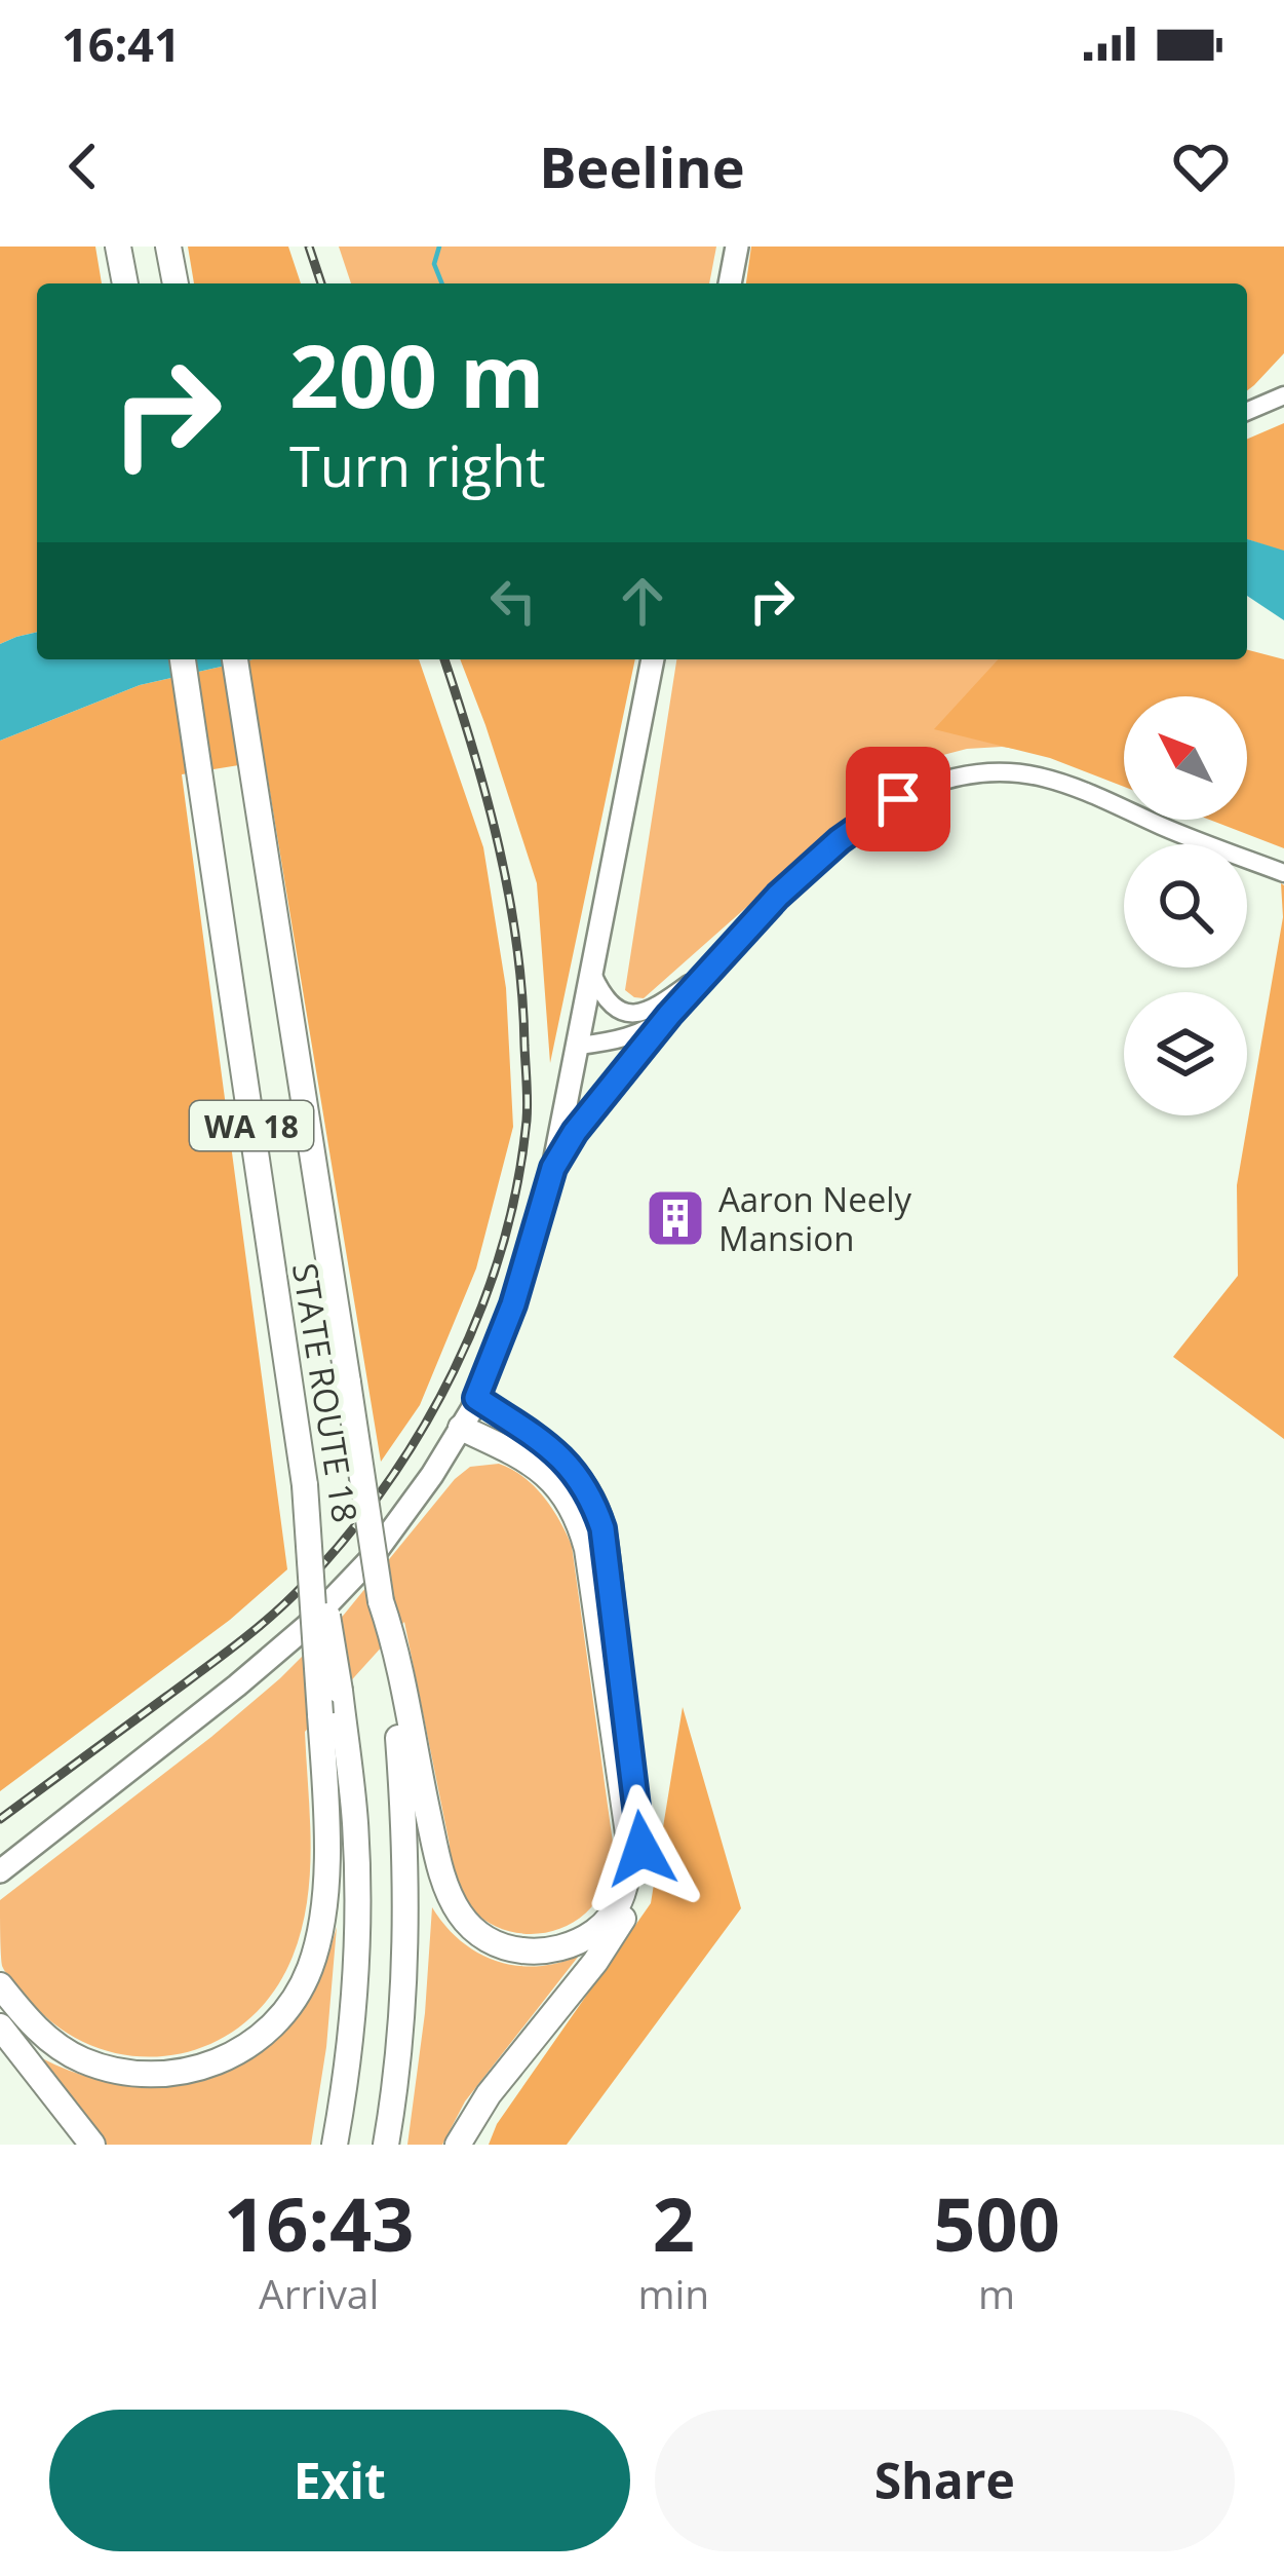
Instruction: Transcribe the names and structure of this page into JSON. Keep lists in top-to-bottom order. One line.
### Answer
{"streets":{"highway":["WA 18","STATE ROUTE 18"]},"places":{"building":["Aaron Neely Mansion"]},"north":"top left","page":{"status":"16:41","header":"Beeline","turn":["200 m","Turn right"],"eta":["16:43","Arrival","2","min","500","m"],"buttons":["Exit","Share"]}}
